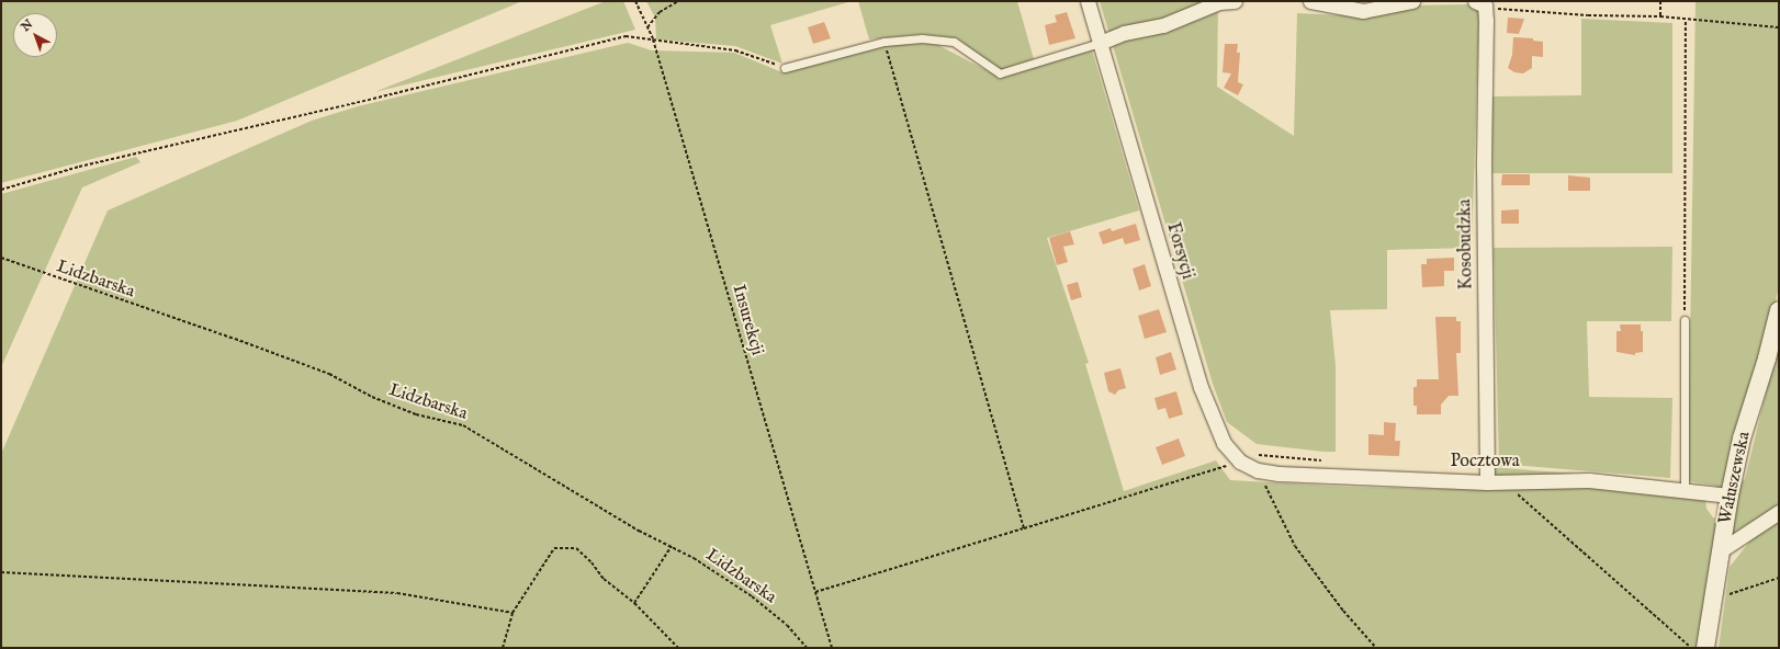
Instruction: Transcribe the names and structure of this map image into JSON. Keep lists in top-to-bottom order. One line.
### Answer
{"streets":{"street":["Kosobudzka","Forsycji","Pocztowa","Wałuszewska"],"path":["Lidzbarska","Insurekcji"]},"crossings":[["Kosobudzka","Pocztowa"],["Forsycji","Pocztowa"],["Pocztowa","Wałuszewska"]],"north":"top left"}
